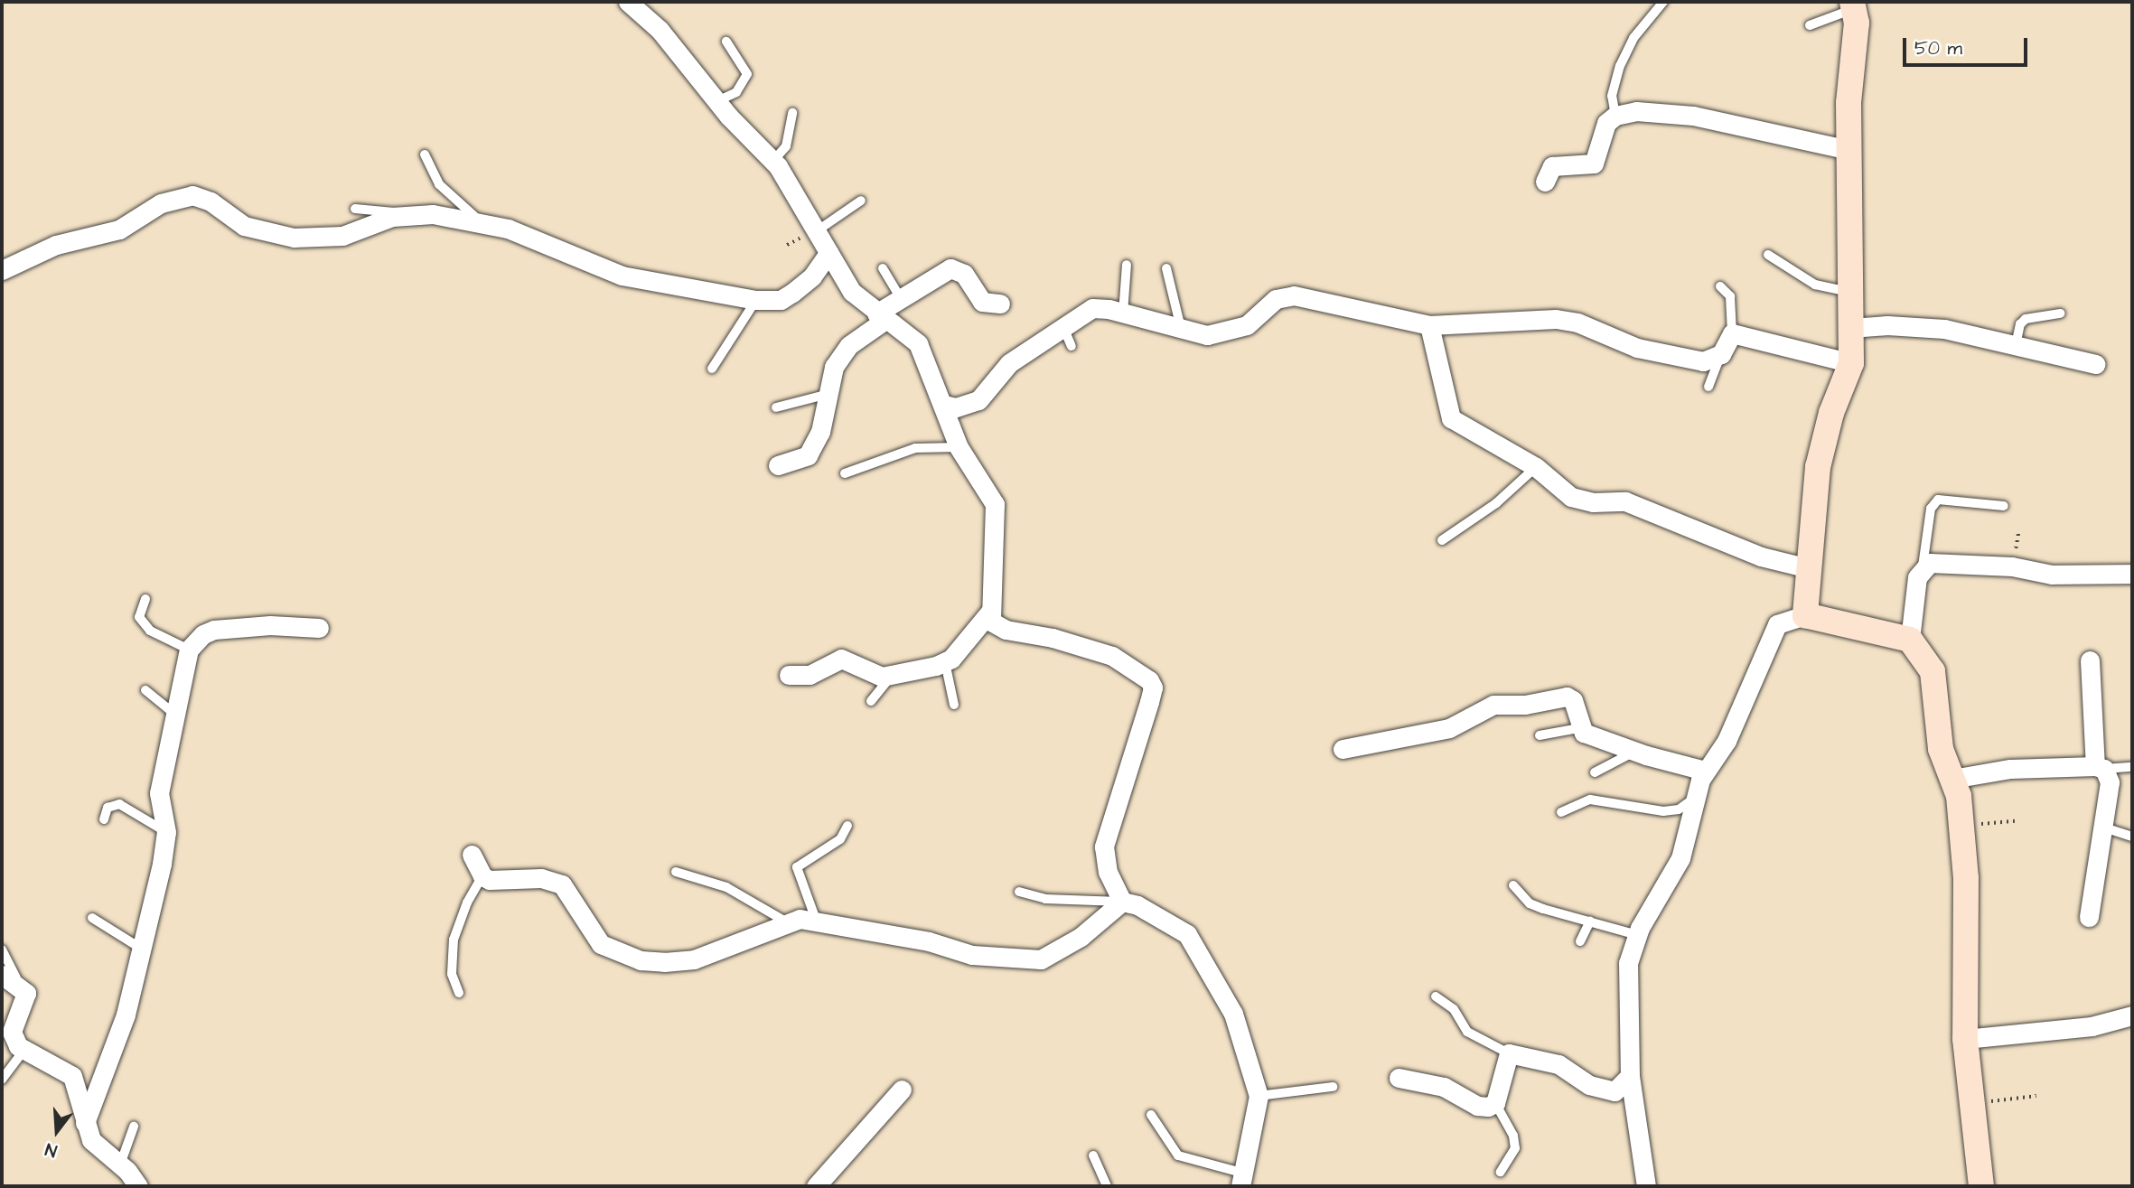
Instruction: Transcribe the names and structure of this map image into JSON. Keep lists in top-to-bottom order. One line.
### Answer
{"scale_bar":"50 m","north":"bottom"}
